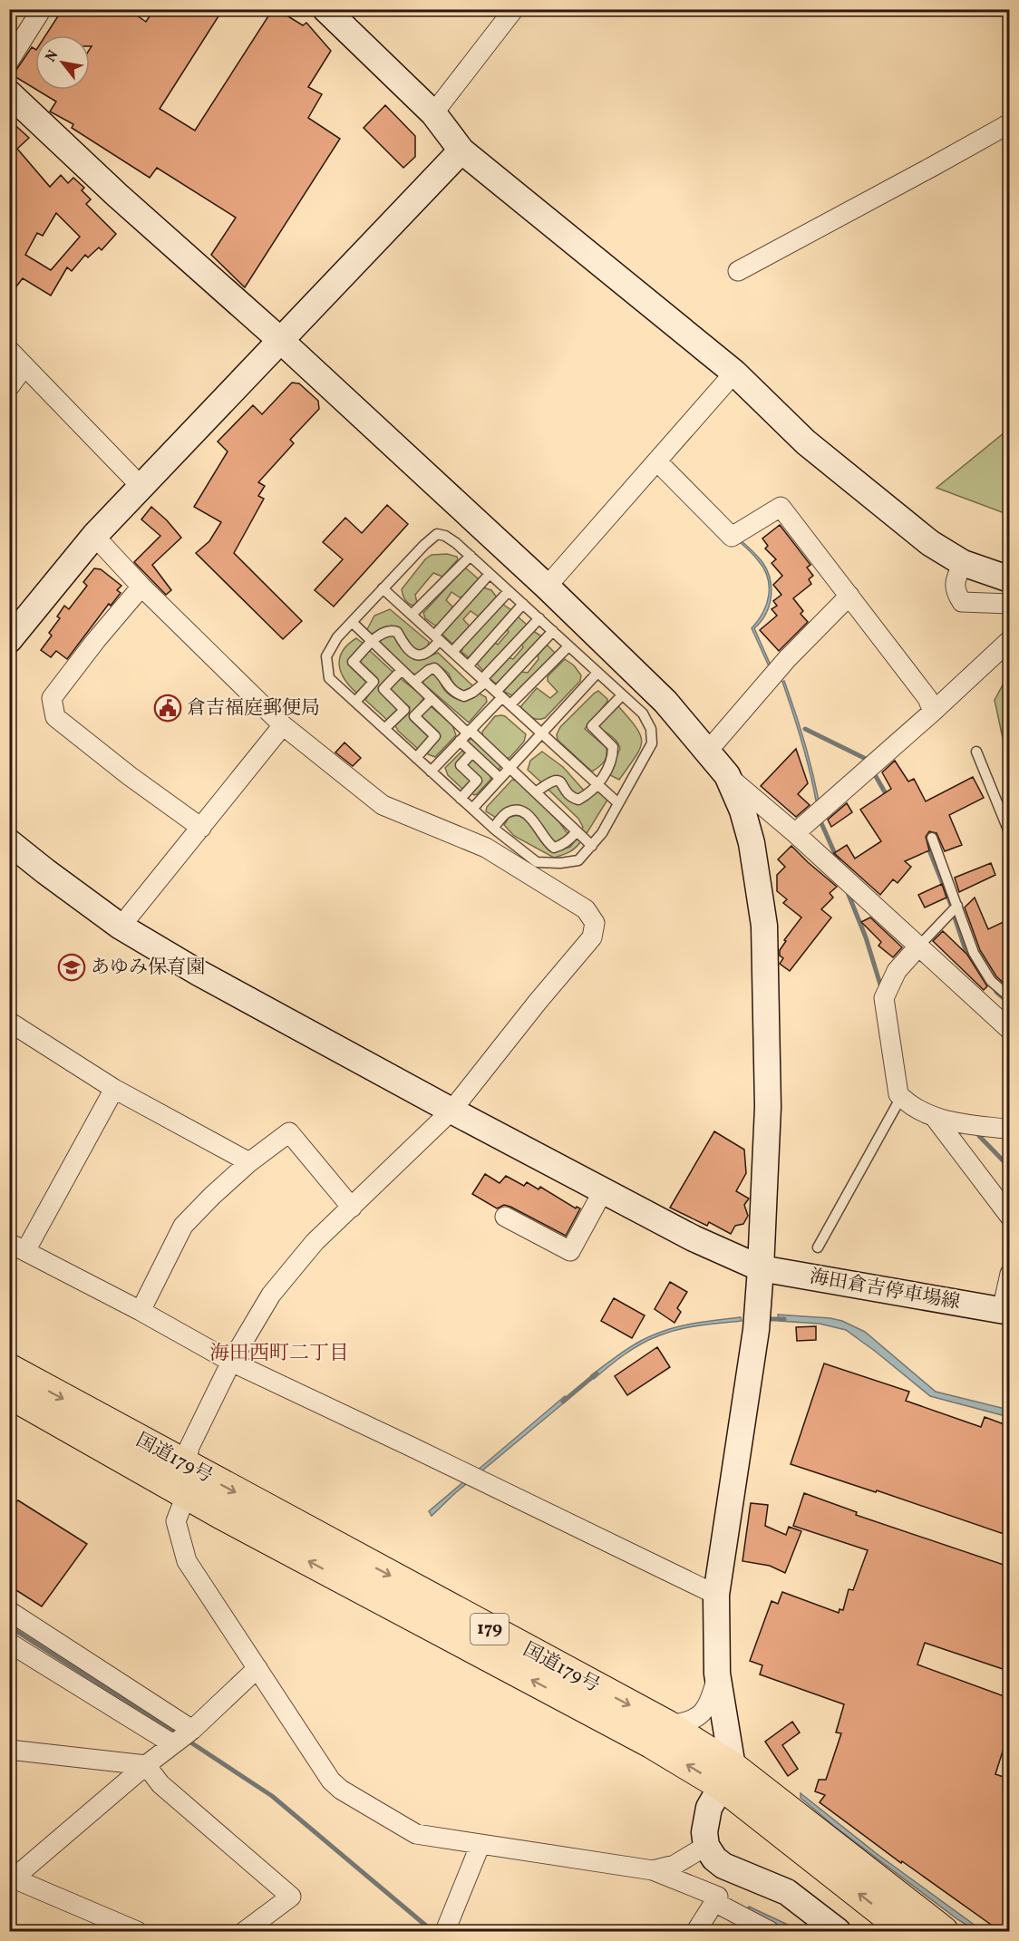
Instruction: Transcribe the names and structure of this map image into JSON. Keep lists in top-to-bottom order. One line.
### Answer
{"streets":{"highway":["国道179号","179"],"street":["海田倉吉停車場線"]},"districts":["海田西町二丁目"],"places":{"public building":["倉吉福庭郵便局"],"school or university":["あゆみ保育園"]},"north":"top left"}
